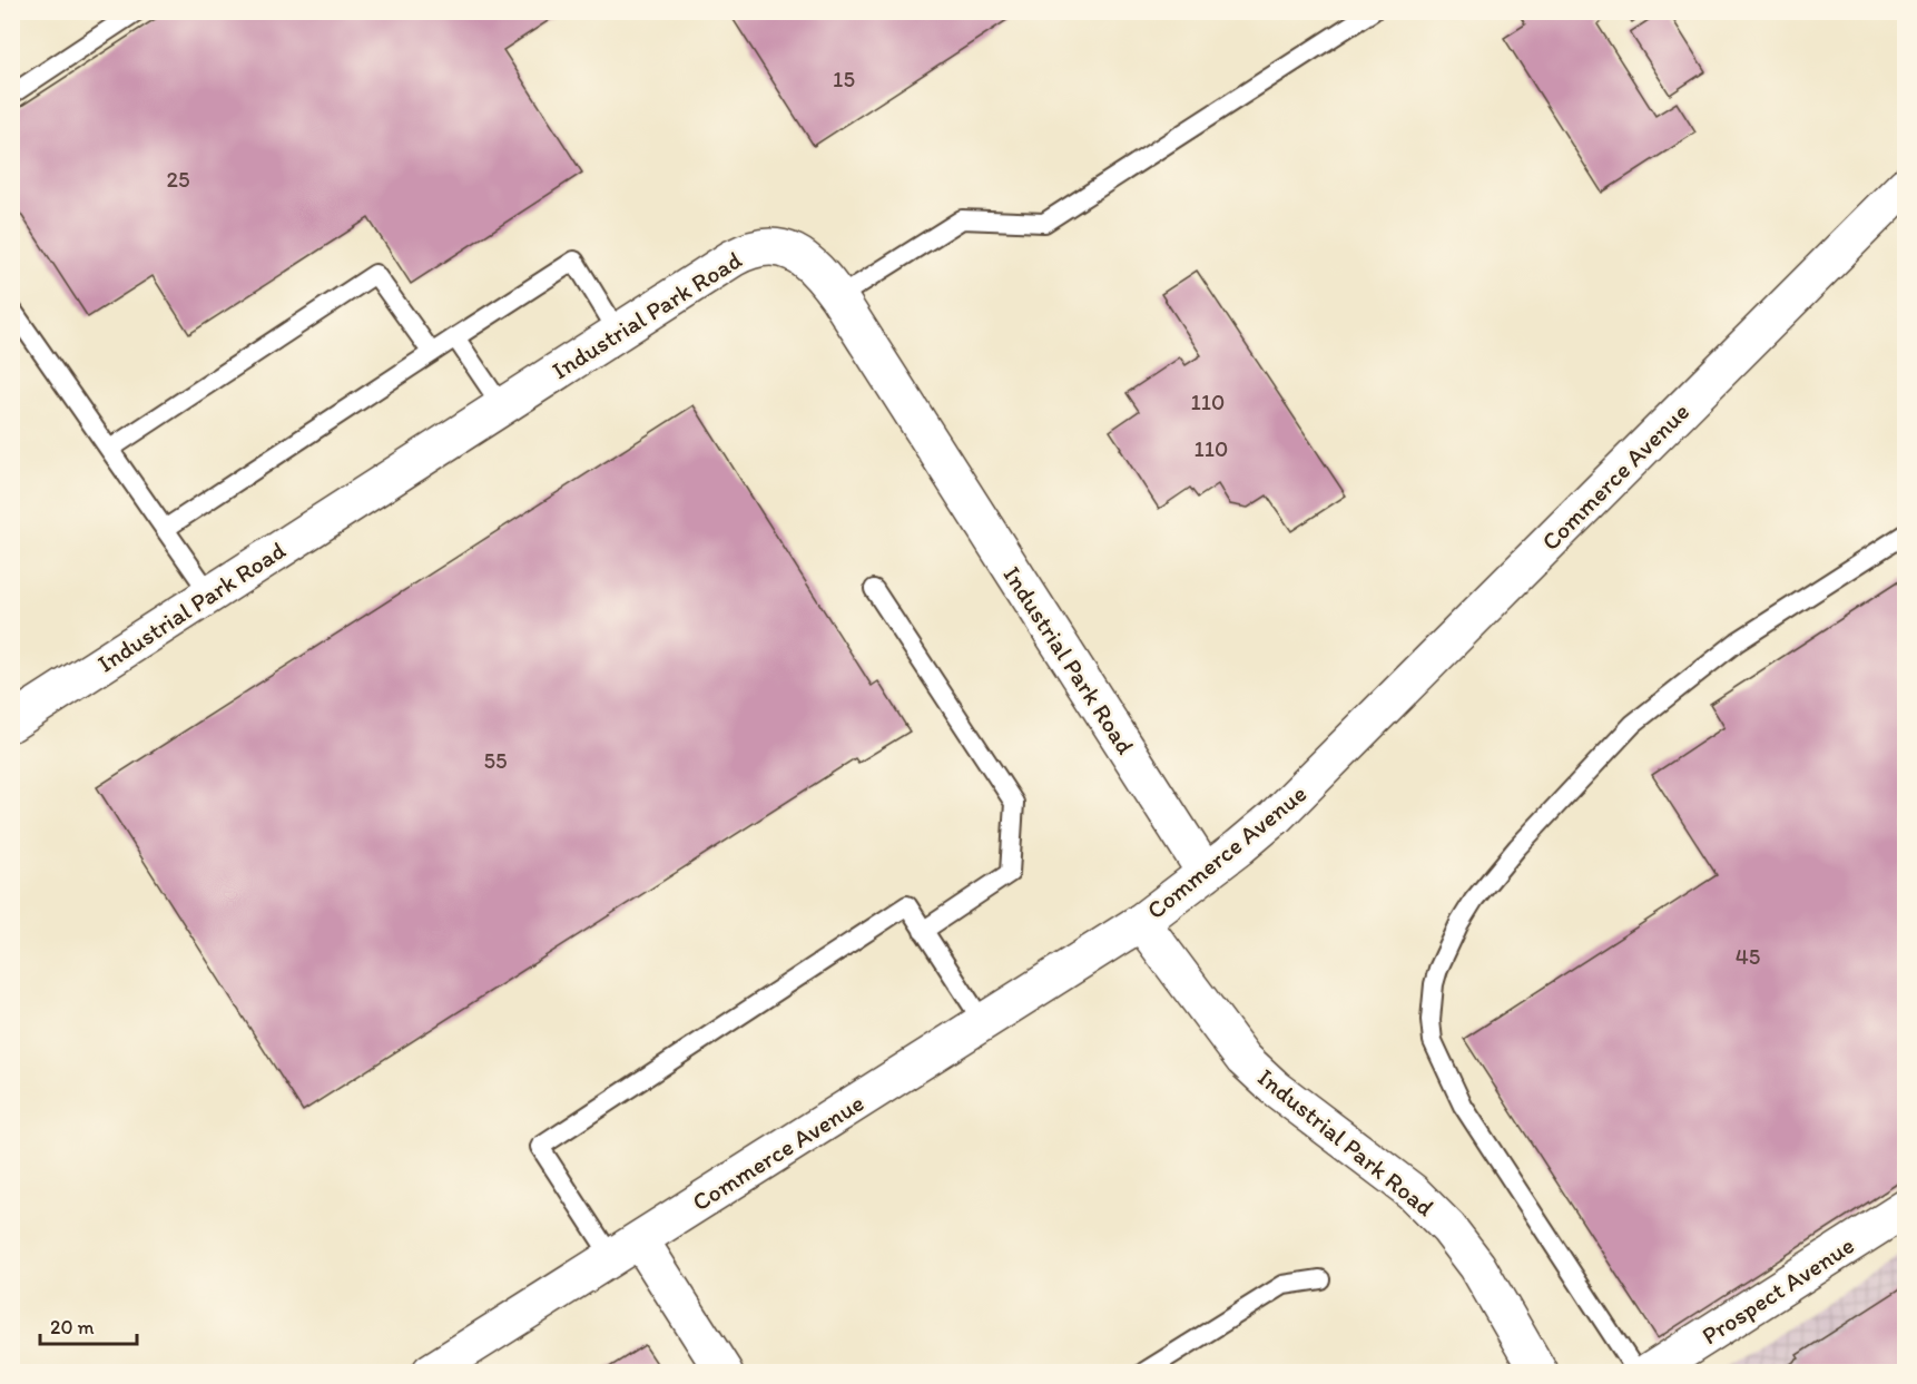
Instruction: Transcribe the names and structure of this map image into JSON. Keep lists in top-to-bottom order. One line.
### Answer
{"streets":{"street":["Industrial Park Road","Commerce Avenue","Prospect Avenue"]},"crossings":[["Industrial Park Road","Commerce Avenue"]],"house_numbers":["15","25","110","110","55","45"],"scale_bar":"20 m"}
